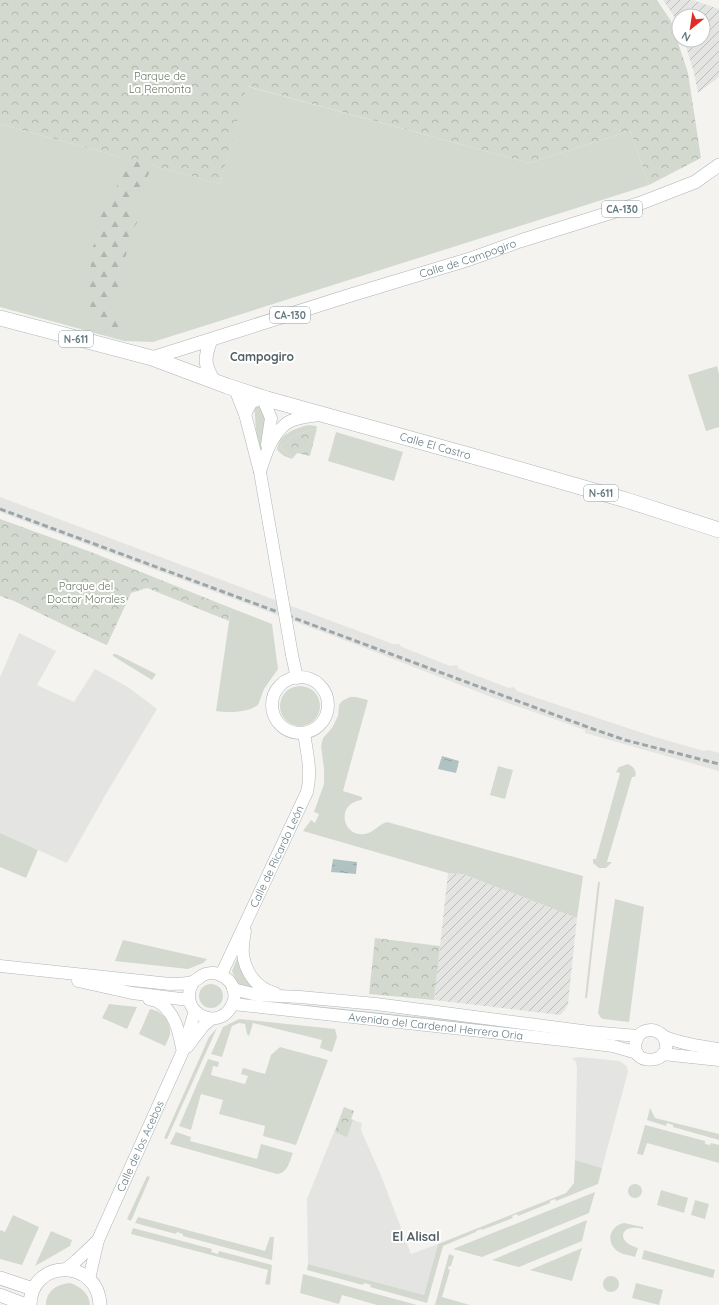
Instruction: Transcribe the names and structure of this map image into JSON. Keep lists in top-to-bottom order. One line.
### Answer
{"streets":{"highway":["N-611","Calle El Castro"],"main road":["CA-130","Calle de Campogiro","Calle de Ricardo León","Avenida del Cardenal Herrera Oria","Calle de los Acebos"]},"crossings":[["Calle de Campogiro","N-611"],["Calle de Campogiro","Calle El Castro"],["N-611","Calle El Castro"],["Calle de Ricardo León","Avenida del Cardenal Herrera Oria"],["Calle de Ricardo León","Calle de los Acebos"],["Avenida del Cardenal Herrera Oria","Calle de los Acebos"]],"districts":["Campogiro","El Alisal"],"parks":["Parque de La Remonta","Parque del Doctor Morales"],"north":"bottom left"}
